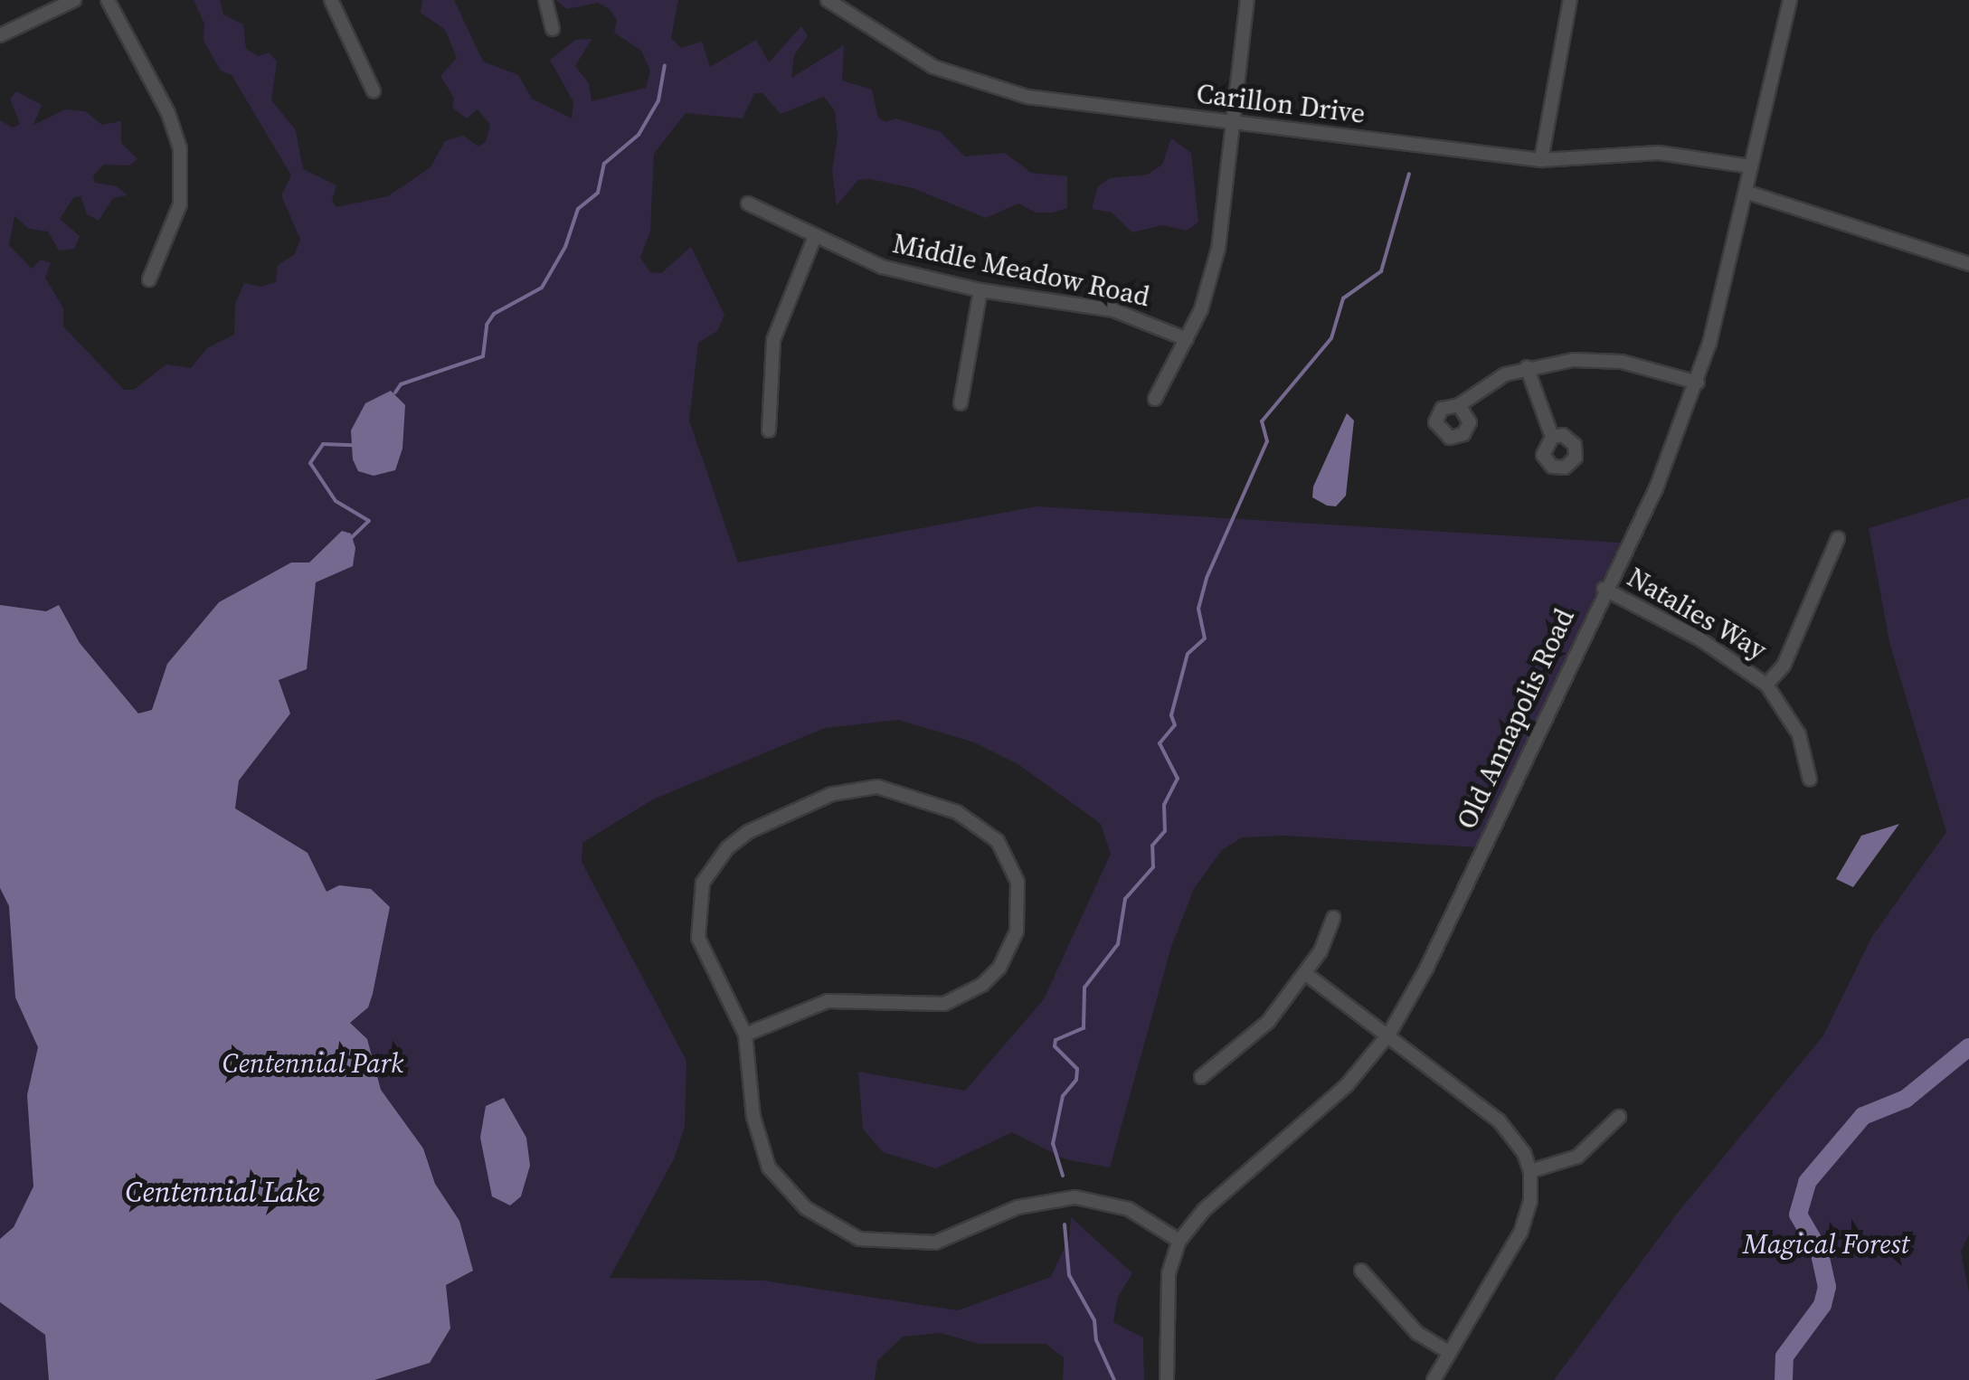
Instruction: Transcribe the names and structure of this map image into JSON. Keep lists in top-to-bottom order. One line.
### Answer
{"streets":{"street":["Carillon Drive","Middle Meadow Road","Natalies Way","Old Annapolis Road"]},"crossings":[["Carillon Drive","Old Annapolis Road"],["Natalies Way","Old Annapolis Road"]],"water":["Centennial Lake"],"parks":["Centennial Park","Magical Forest"]}
